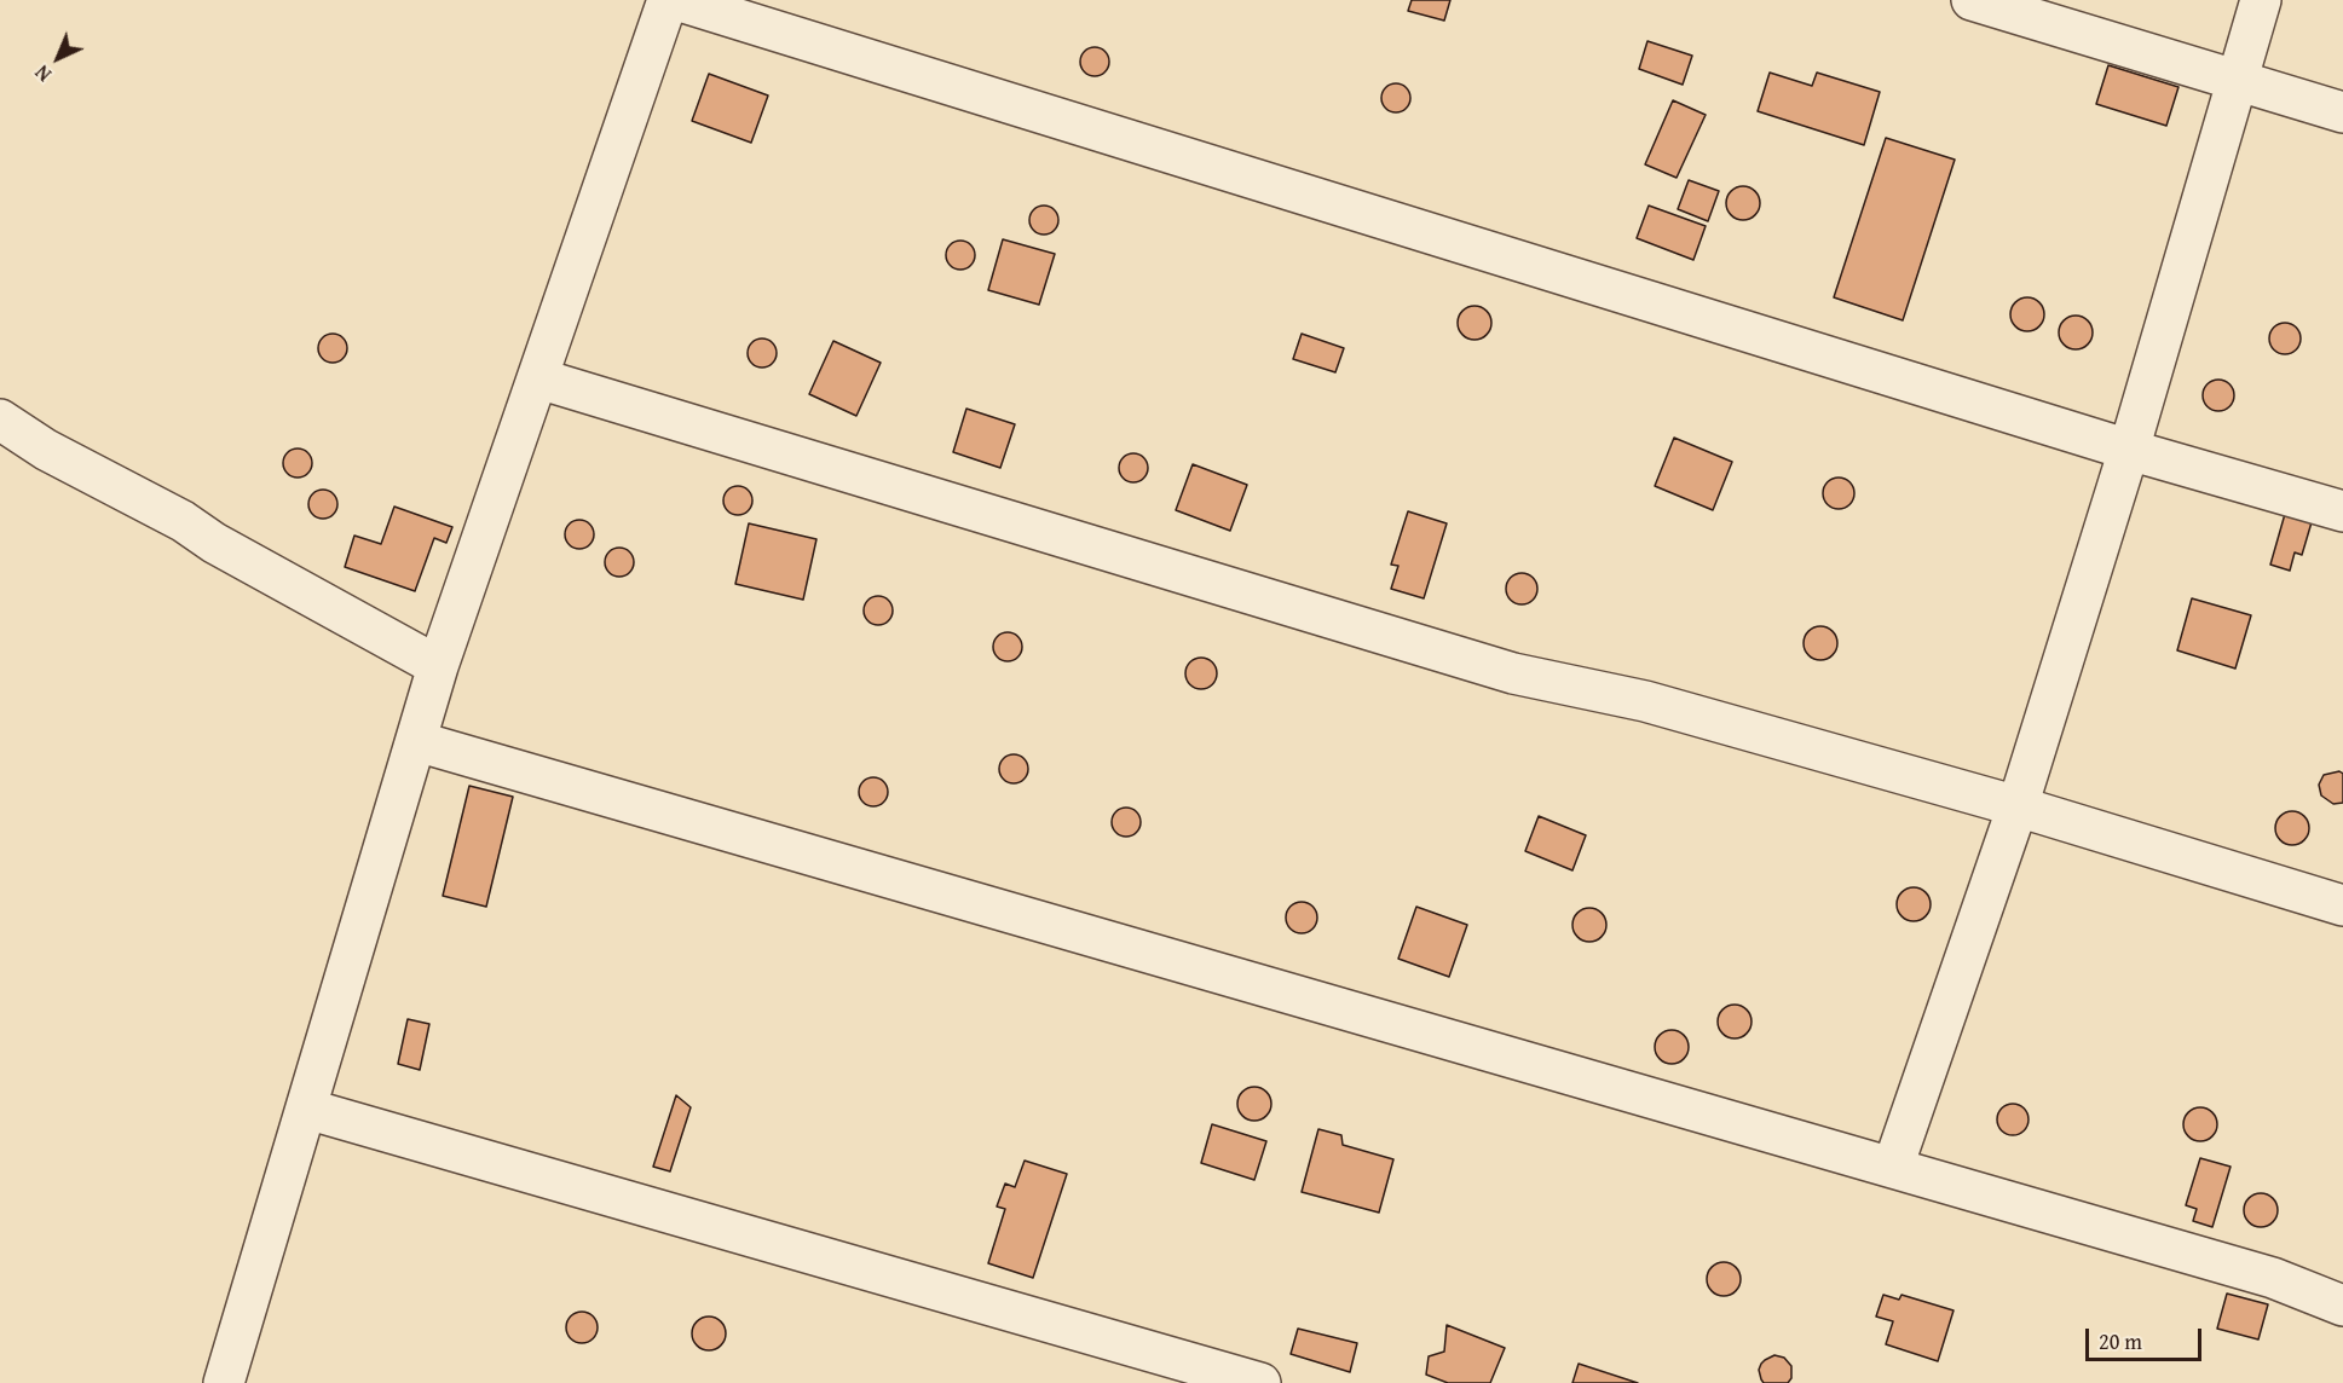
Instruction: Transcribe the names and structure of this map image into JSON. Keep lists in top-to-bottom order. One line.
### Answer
{"scale_bar":"20 m","north":"bottom left"}
